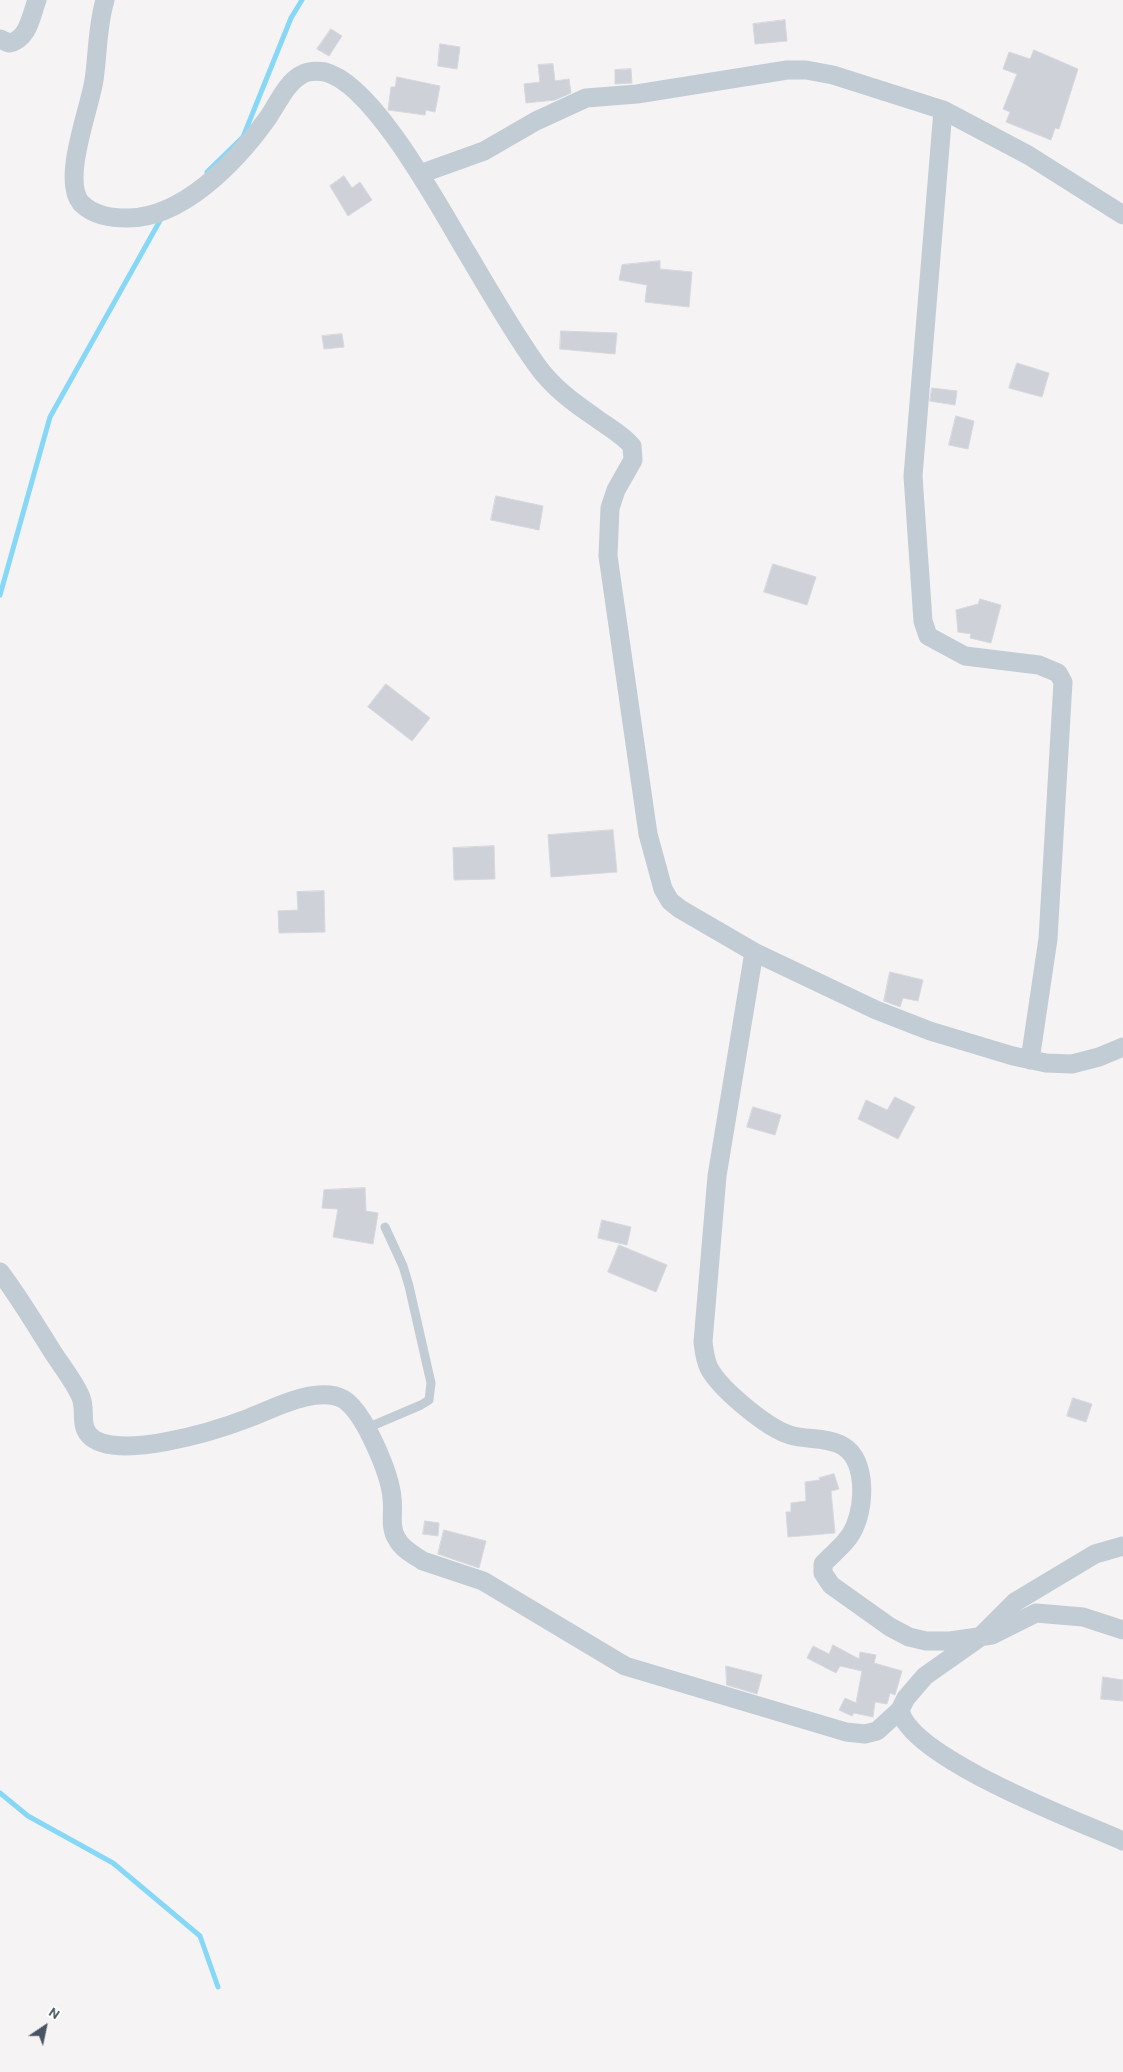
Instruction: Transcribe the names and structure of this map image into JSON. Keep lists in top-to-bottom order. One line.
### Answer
{"north":"top right"}
